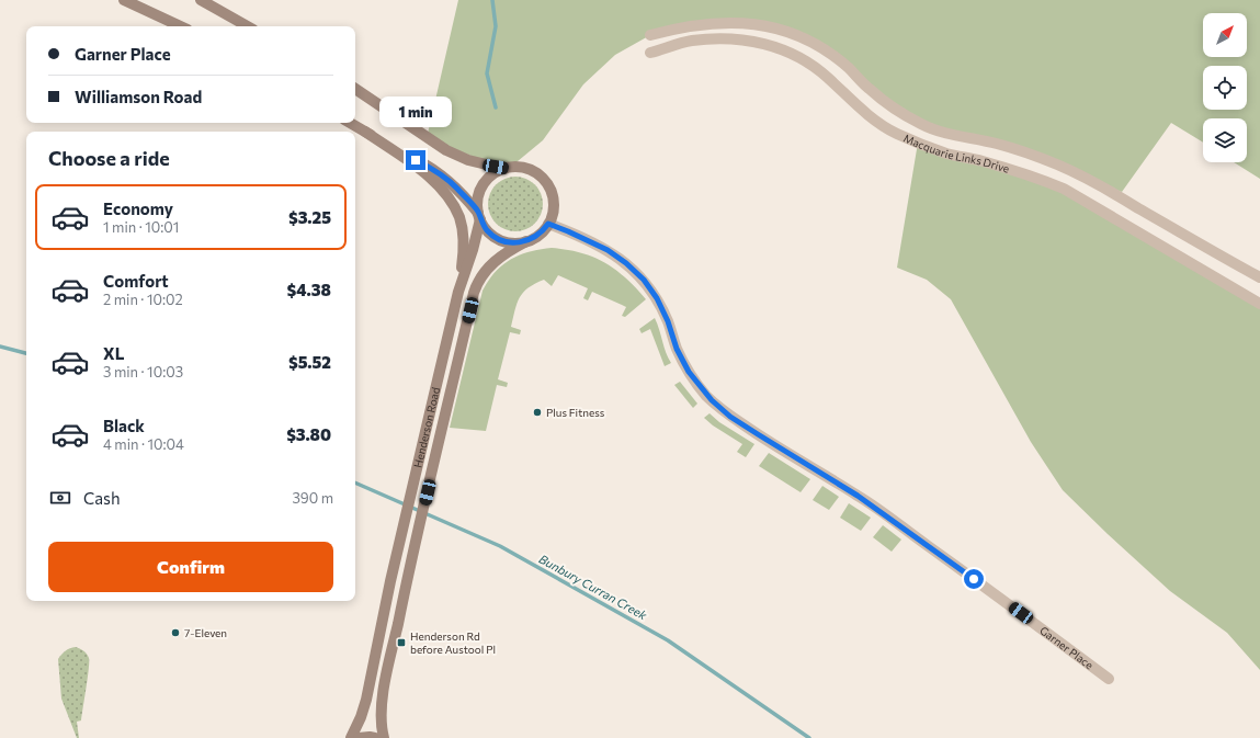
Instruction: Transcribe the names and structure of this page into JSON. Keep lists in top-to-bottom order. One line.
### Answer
{"streets":{"main road":["Henderson Road"],"street":["Macquarie Links Drive","Garner Place"]},"crossings":[["Henderson Road","Garner Place"]],"water":["Bunbury Curran Creek"],"places":{"other":["Plus Fitness","7-Eleven"],"transit":["Henderson Rd before Austool Pl"]},"north":"top right","page":{"banner":["Garner Place","Williamson Road"],"bubble":"1 min","heading":"Choose a ride","list":[{"name":"Economy","note":"1 min · 10:01","value":"$3.25"},{"name":"Comfort","note":"2 min · 10:02","value":"$4.38"},{"name":"XL","note":"3 min · 10:03","value":"$5.52"},{"name":"Black","note":"4 min · 10:04","value":"$3.80"}],"pay":["Cash","390 m"],"buttons":"Confirm"}}
